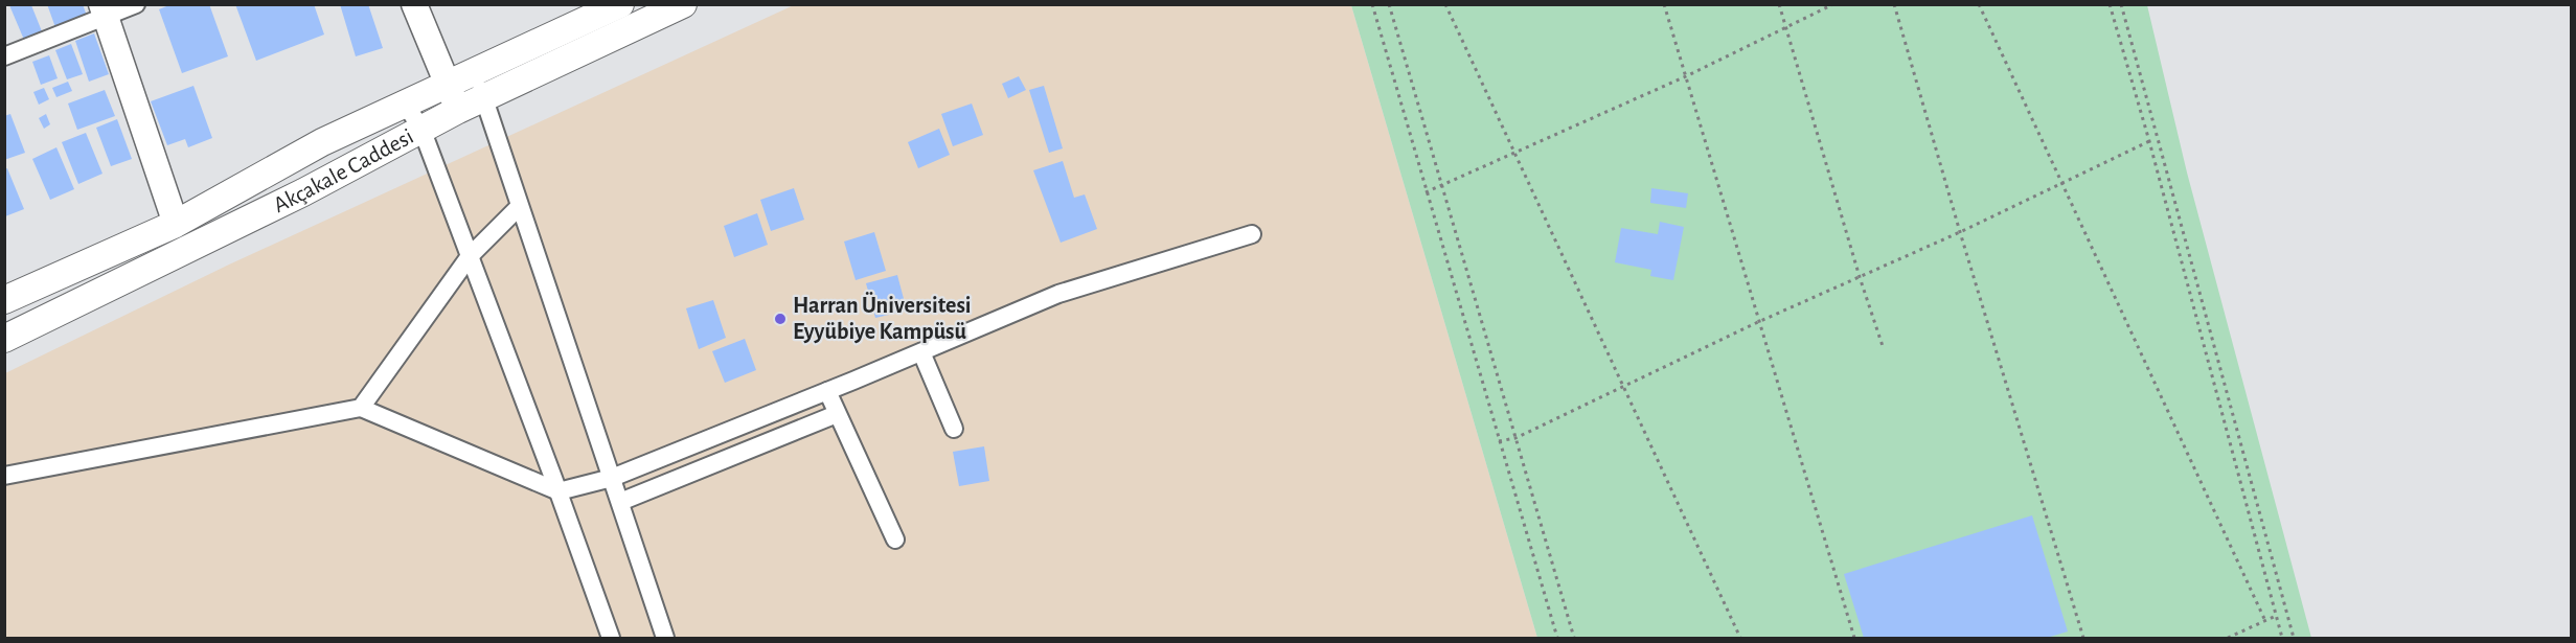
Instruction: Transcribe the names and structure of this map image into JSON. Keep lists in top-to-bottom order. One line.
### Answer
{"streets":{"main road":["Akçakale Caddesi"]},"places":["Harran Üniversitesi Eyyübiye Kampüsü"]}
